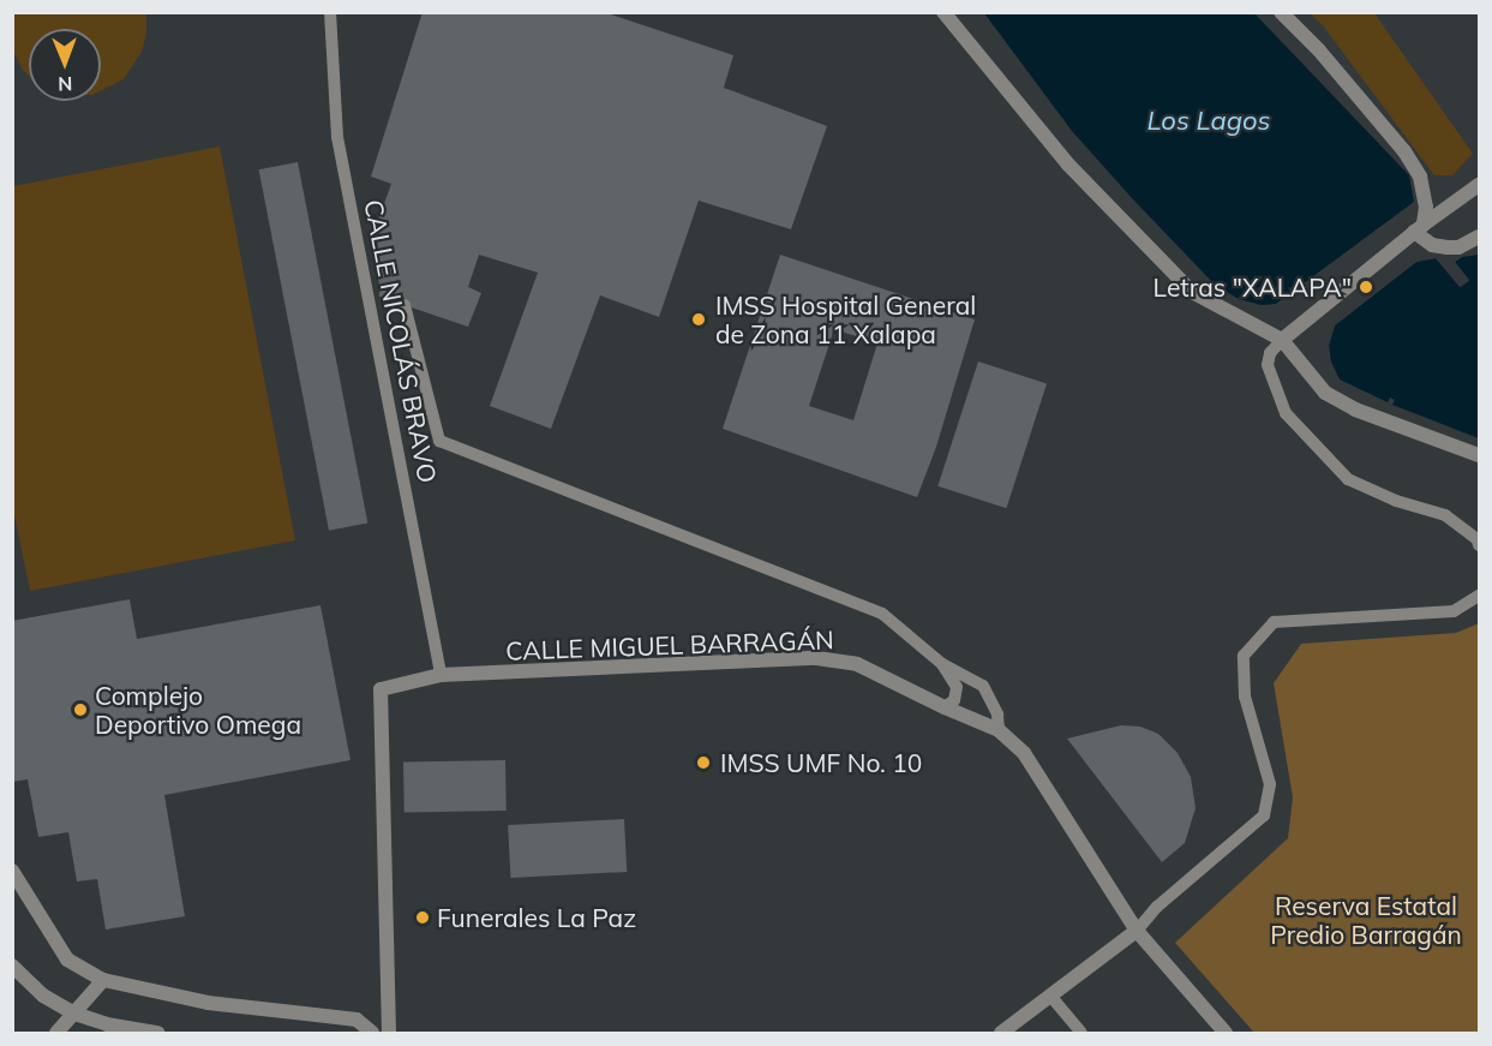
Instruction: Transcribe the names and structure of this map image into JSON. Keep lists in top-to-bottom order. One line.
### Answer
{"streets":{"street":["CALLE MIGUEL BARRAGÁN"],"lane":["CALLE NICOLÁS BRAVO"]},"crossings":[["CALLE NICOLÁS BRAVO","CALLE MIGUEL BARRAGÁN"]],"water":["Los Lagos"],"parks":["Reserva Estatal Predio Barragán"],"places":["Letras \"XALAPA\"","IMSS Hospital General de Zona 11 Xalapa","Complejo Deportivo Omega","IMSS UMF No. 10","Funerales La Paz"],"north":"bottom"}
